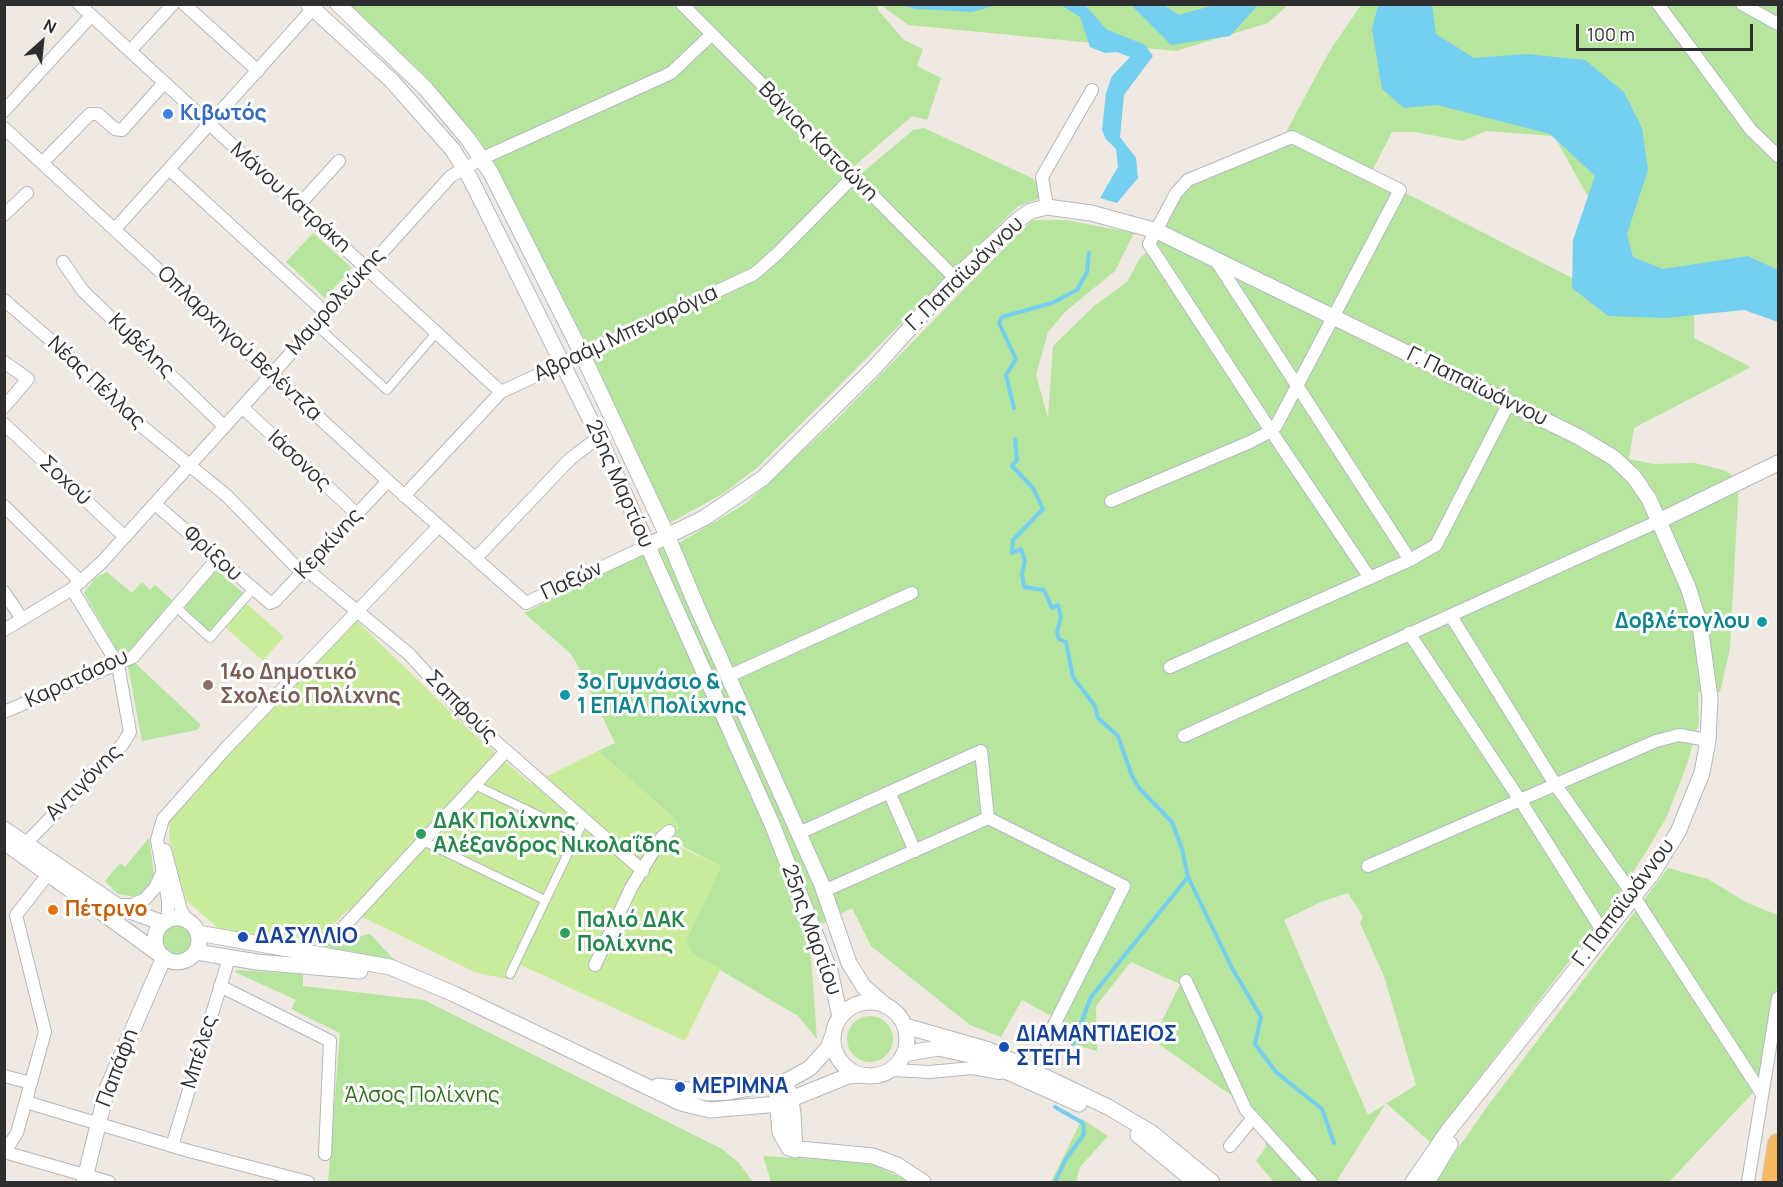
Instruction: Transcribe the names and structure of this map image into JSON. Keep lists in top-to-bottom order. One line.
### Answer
{"streets":{"street":["Βάγιας Κατσώνη","Μάνου Κατράκη","Γ. Παπαϊωάννου","Μαυρολεύκης","Αβραάμ Μπεναρόγια","Οπλαρχηγού Βελέντζα","Κυβέλης","Νέας Πέλλας","Ιάσoνος","Σοχού","25ης Μαρτίου","Κερκίνης","Φρίξου","Παξών","Καρατάσου","Σαπφούς","Αντιγόνης","Μπέλες","Παπάφη"]},"crossings":[["Βάγιας Κατσώνη","Γ. Παπαϊωάννου"],["Βάγιας Κατσώνη","Μαυρολεύκης"],["Βάγιας Κατσώνη","Αβραάμ Μπεναρόγια"],["Μάνου Κατράκη","Μαυρολεύκης"],["Μάνου Κατράκη","Αβραάμ Μπεναρόγια"],["Γ. Παπαϊωάννου","25ης Μαρτίου"],["Γ. Παπαϊωάννου","Παξών"],["Μαυρολεύκης","Οπλαρχηγού Βελέντζα"],["Μαυρολεύκης","Κυβέλης"],["Μαυρολεύκης","Νέας Πέλλας"],["Μαυρολεύκης","Ιάσoνος"],["Μαυρολεύκης","Σοχού"],["Μαυρολεύκης","25ης Μαρτίου"],["Μαυρολεύκης","Φρίξου"],["Μαυρολεύκης","Αντιγόνης"],["Αβραάμ Μπεναρόγια","Οπλαρχηγού Βελέντζα"],["Αβραάμ Μπεναρόγια","25ης Μαρτίου"],["Οπλαρχηγού Βελέντζα","Κερκίνης"],["Οπλαρχηγού Βελέντζα","Παξών"],["Νέας Πέλλας","Κερκίνης"],["Νέας Πέλλας","Σαπφούς"],["Ιάσoνος","Κερκίνης"],["25ης Μαρτίου","Παξών"],["Κερκίνης","Φρίξου"],["Κερκίνης","Σαπφούς"],["Φρίξου","Καρατάσου"],["Καρατάσου","Αντιγόνης"]],"parks":["Άλσος Πολίχνης"],"places":["Κιβωτός","Δοβλέτογλου","14ο Δημοτικό Σχολείο Πολίχνης","3ο Γυμνάσιο & 1 ΕΠΑΛ Πολίχνης","ΔΑΚ Πολίχνης Αλέξανδρος Νικολαΐδης","Πέτρινο","Παλιό ΔΑΚ Πολίχνης","ΔΑΣΥΛΛΙΟ","ΔΙΑΜΑΝΤΙΔΕΙΟΣ ΣΤΕΓΗ","ΜΕΡΙΜΝΑ"],"scale_bar":"100 m","north":"top right"}
